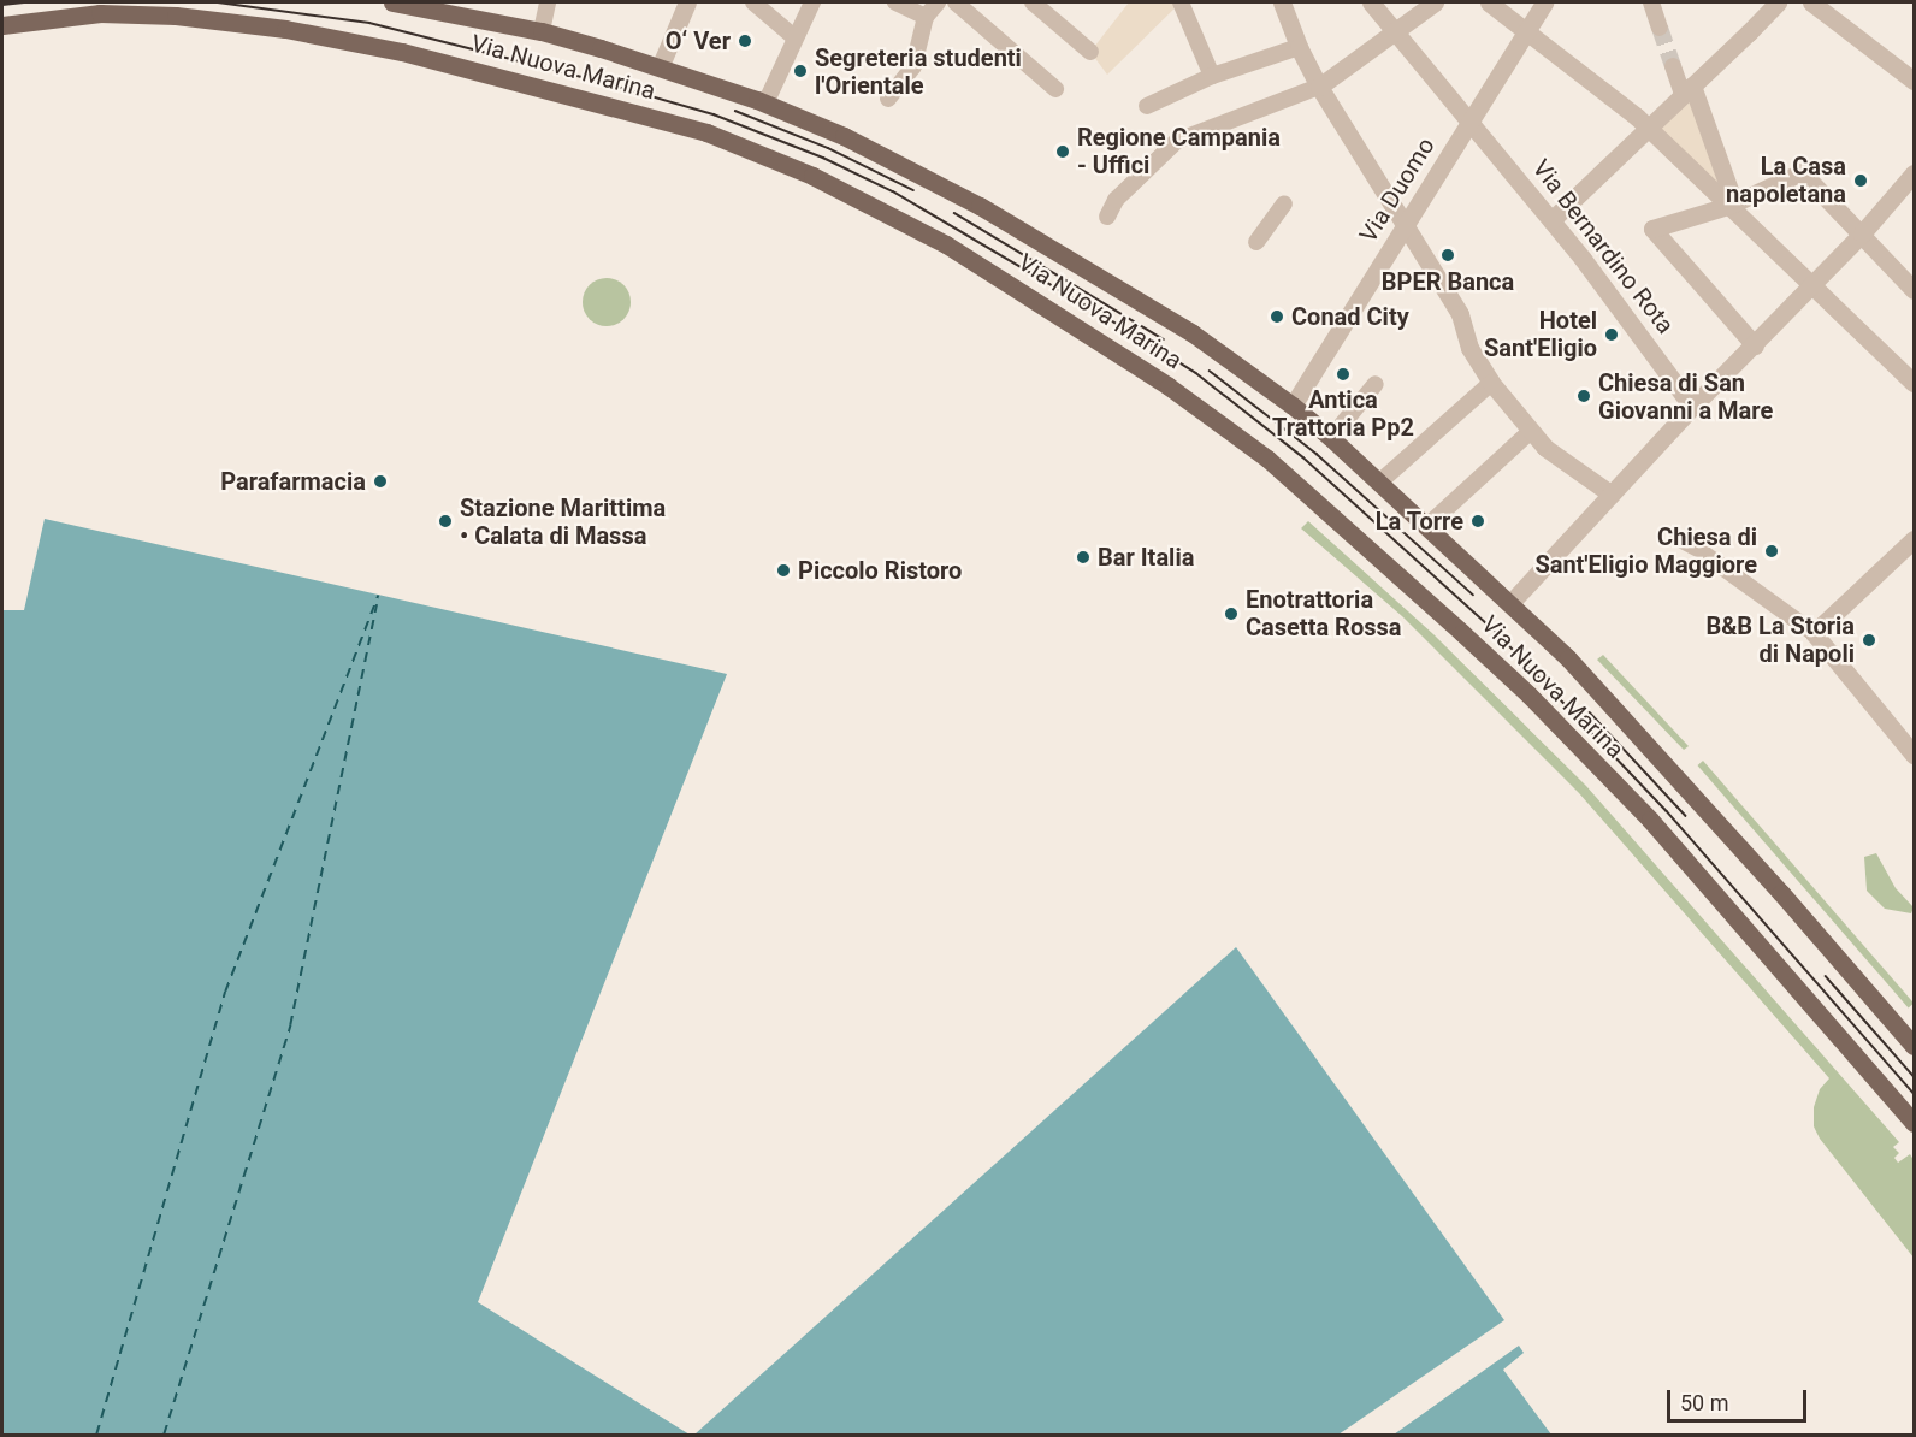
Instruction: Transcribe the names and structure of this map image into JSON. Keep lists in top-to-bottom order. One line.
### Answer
{"streets":{"main road":["Via Nuova Marina"],"street":["Via Duomo","Via Bernardino Rota"]},"crossings":[["Via Nuova Marina","Via Duomo"],["Via Duomo","Via Bernardino Rota"]],"places":["O‘ Ver","Segreteria studenti l'Orientale","Regione Campania - Uffici","La Casa napoletana","BPER Banca","Conad City","Hotel Sant'Eligio","Antica Trattoria Pp2","Chiesa di San Giovanni a Mare","Parafarmacia","Stazione Marittima • Calata di Massa","La Torre","Chiesa di Sant'Eligio Maggiore","Bar Italia","Piccolo Ristoro","Enotrattoria Casetta Rossa","B&B La Storia di Napoli"],"scale_bar":"50 m"}
